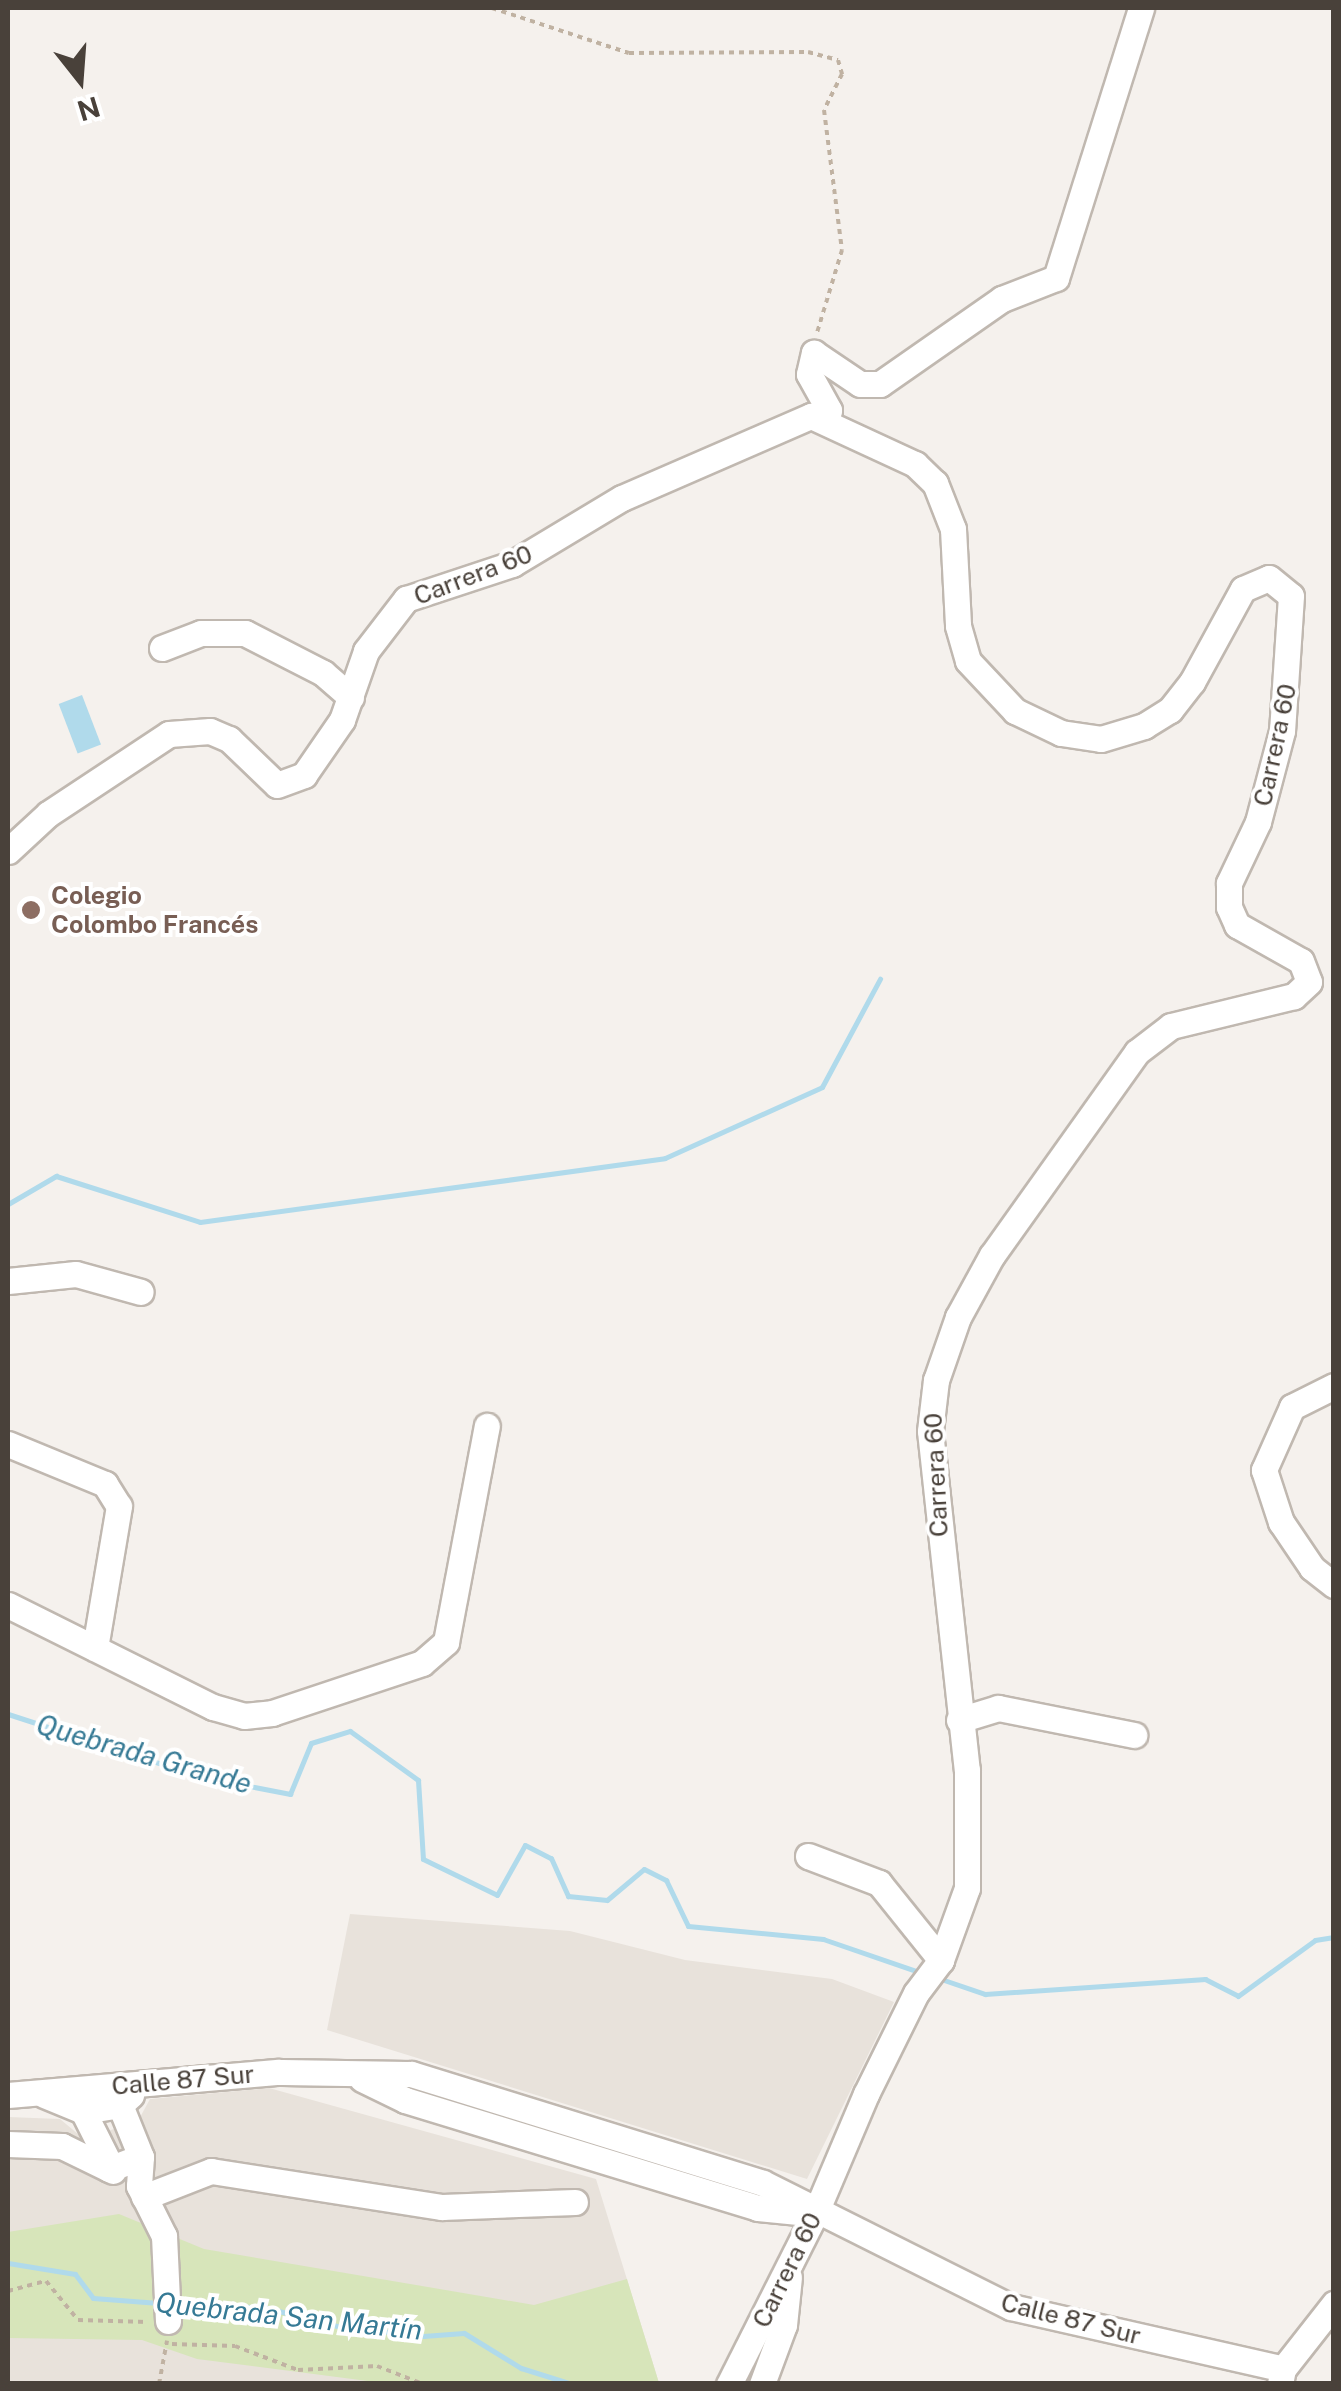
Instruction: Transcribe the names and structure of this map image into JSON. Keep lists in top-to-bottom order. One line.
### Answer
{"streets":{"street":["Carrera 60","Calle 87 Sur"]},"crossings":[["Carrera 60","Calle 87 Sur"]],"water":["Quebrada Grande","Quebrada San Martín"],"places":["Colegio Colombo Francés"],"north":"bottom"}
